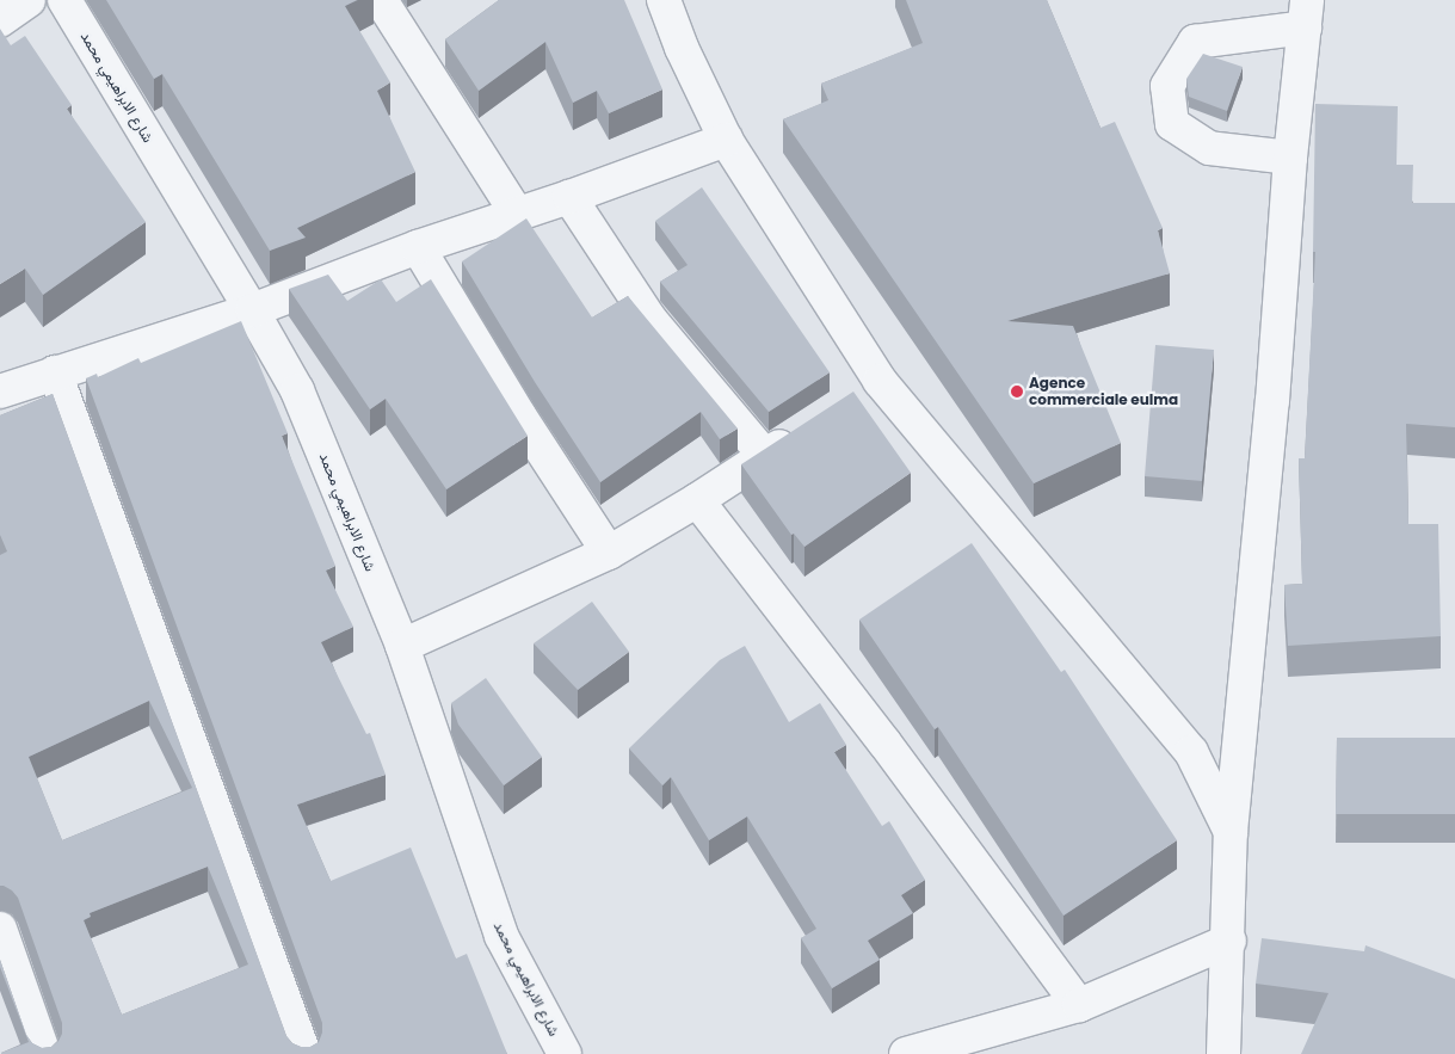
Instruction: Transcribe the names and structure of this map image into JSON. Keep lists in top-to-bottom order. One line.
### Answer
{"streets":{"street":["شارع الابراهيمي محمد"]},"places":["Agence commerciale eulma"]}
